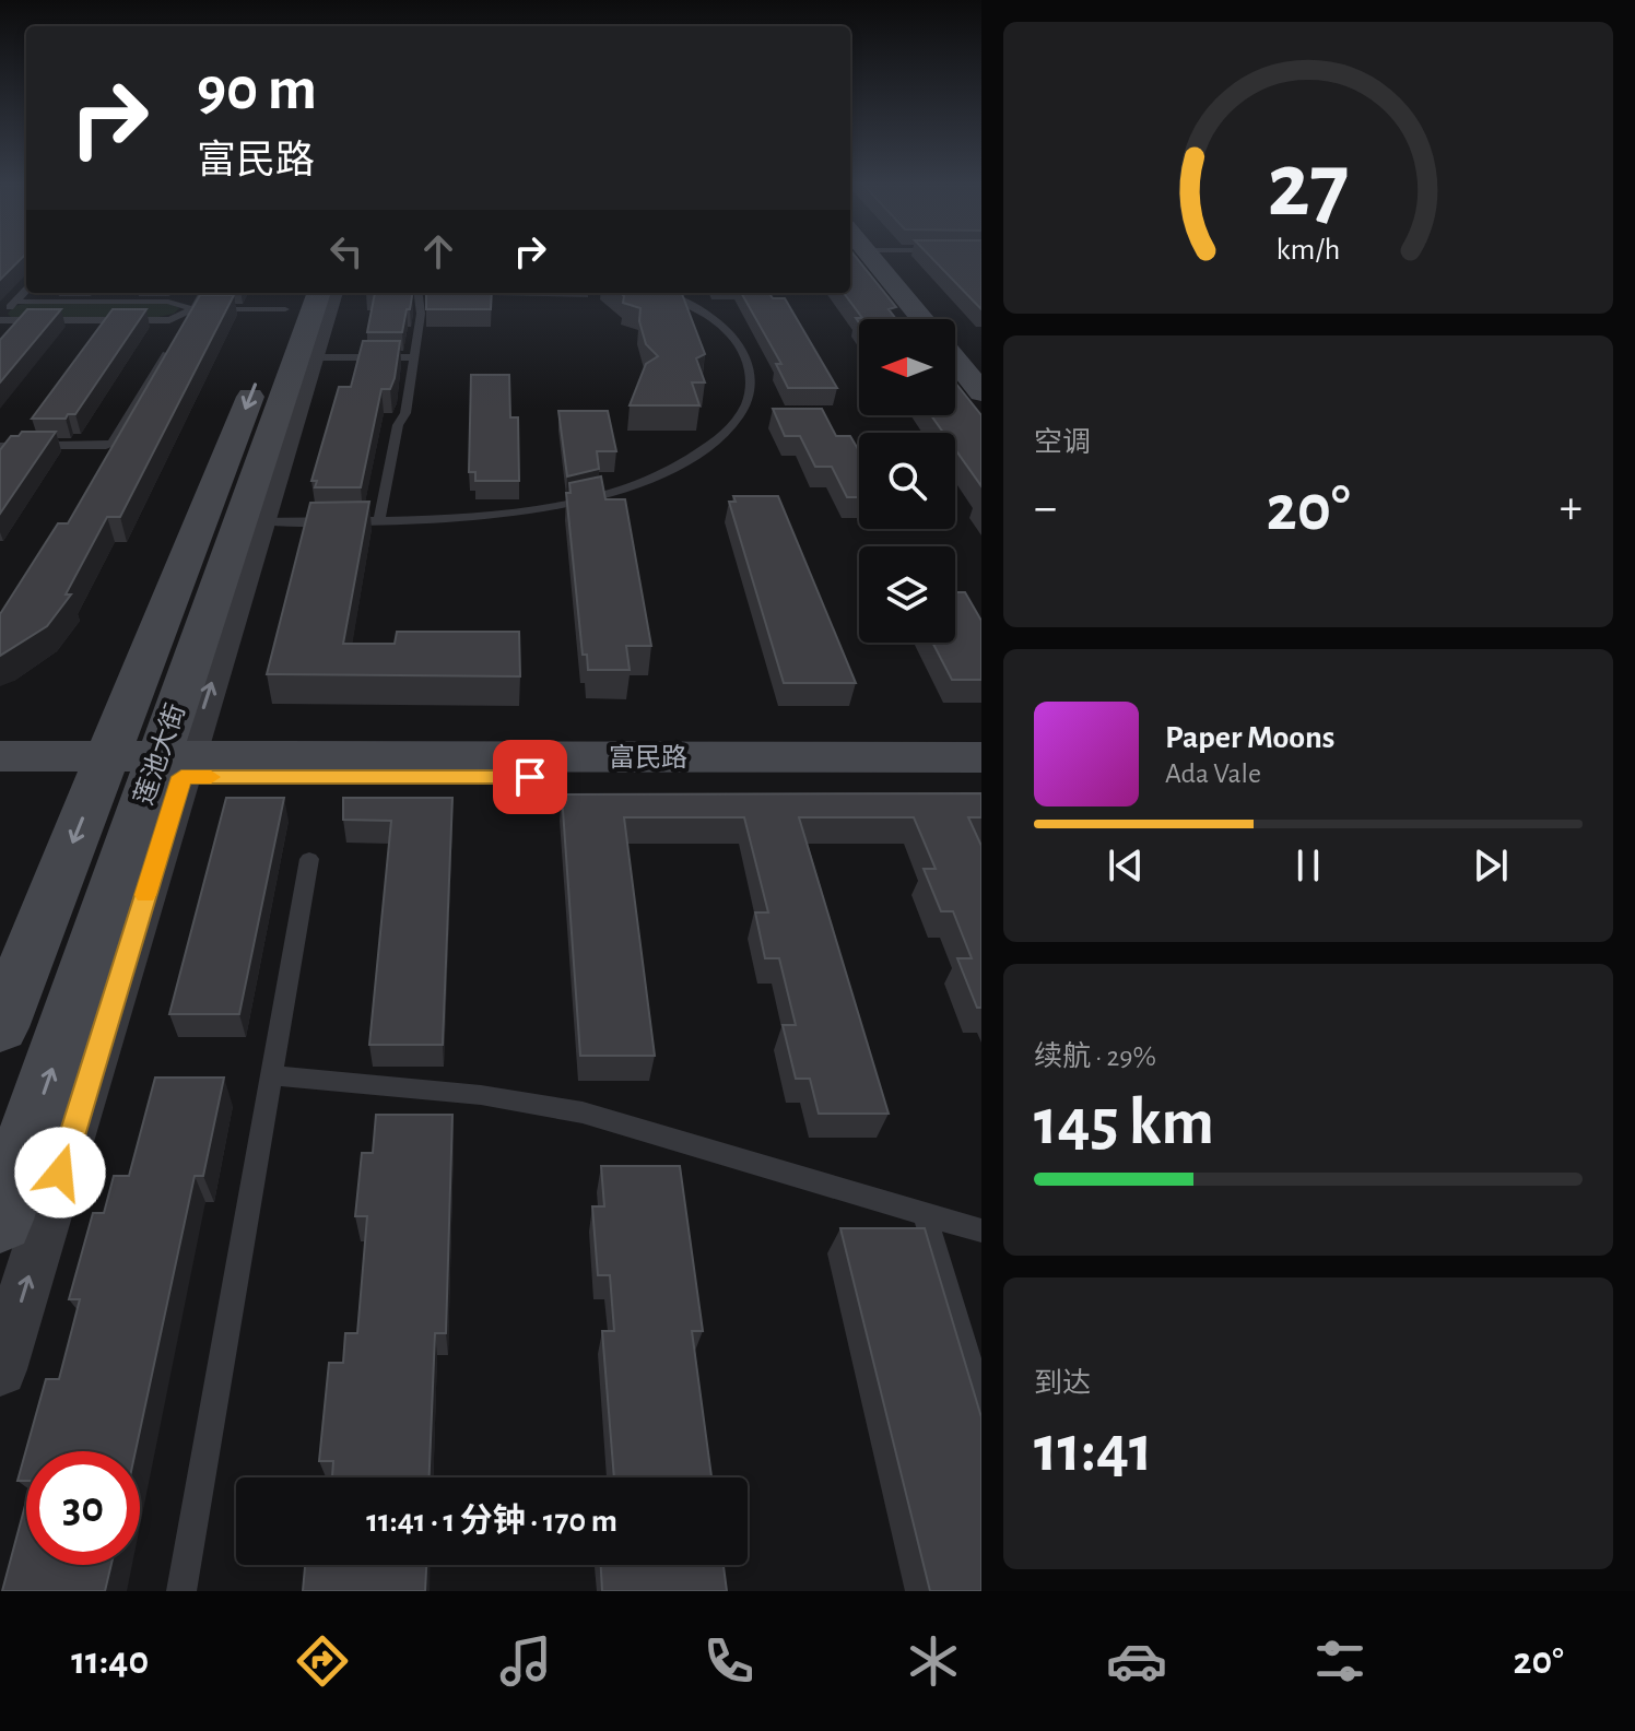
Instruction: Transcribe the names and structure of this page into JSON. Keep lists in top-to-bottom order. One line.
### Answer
{"streets":{"main road":["莲池大街","富民路"]},"crossings":[["莲池大街","富民路"]],"north":"left","page":{"turn":["90 m","富民路"],"tile":["空调",["续航 · 29%","145 km"],["到达","11:41"]],"heat":["−","20°","+"],"song":["Paper Moons","Ada Vale"],"limit":"30","trip":"11:41 · 1 分钟 · 170 m","tabs":["11:40","20°"],"gauge":["27","km/h"]}}
